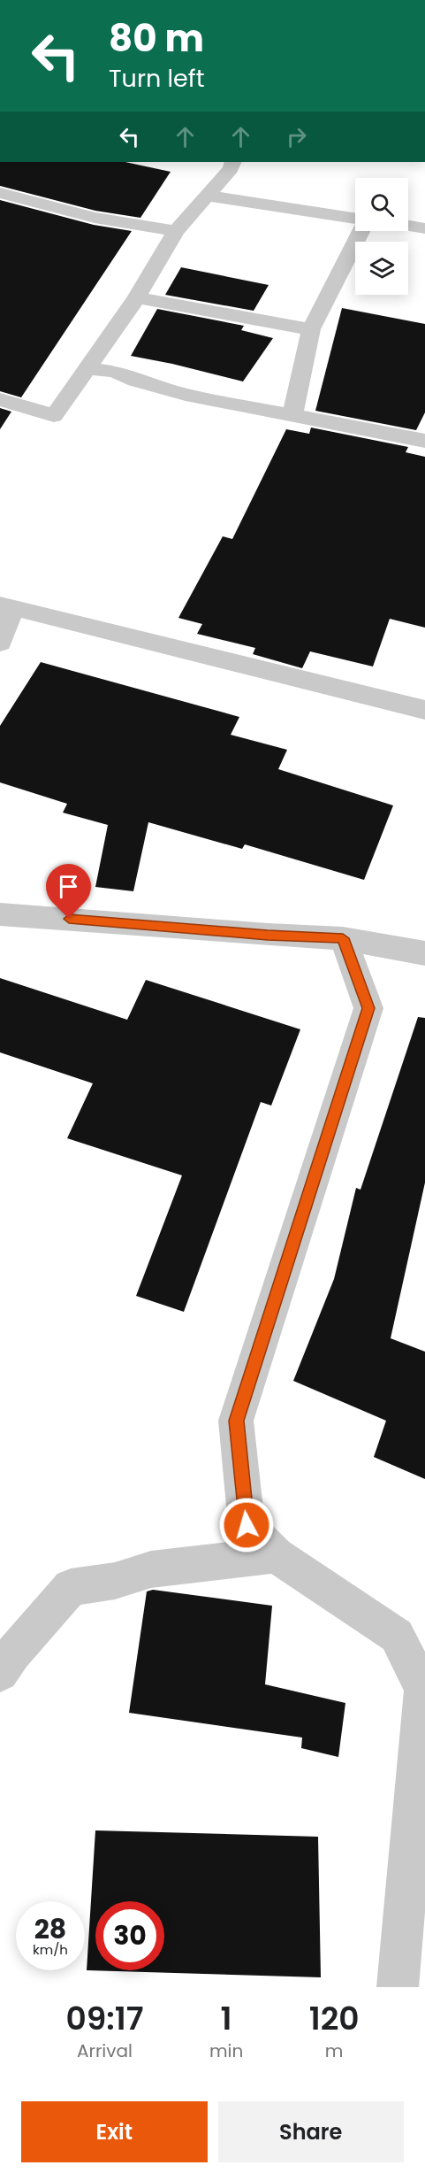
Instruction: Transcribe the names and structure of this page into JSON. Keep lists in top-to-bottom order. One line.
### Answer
{"page":{"turn":["80 m","Turn left"],"speed":"28 km/h","limit":"30","eta":["09:17","Arrival","1","min","120","m"],"buttons":["Exit","Share"]}}
